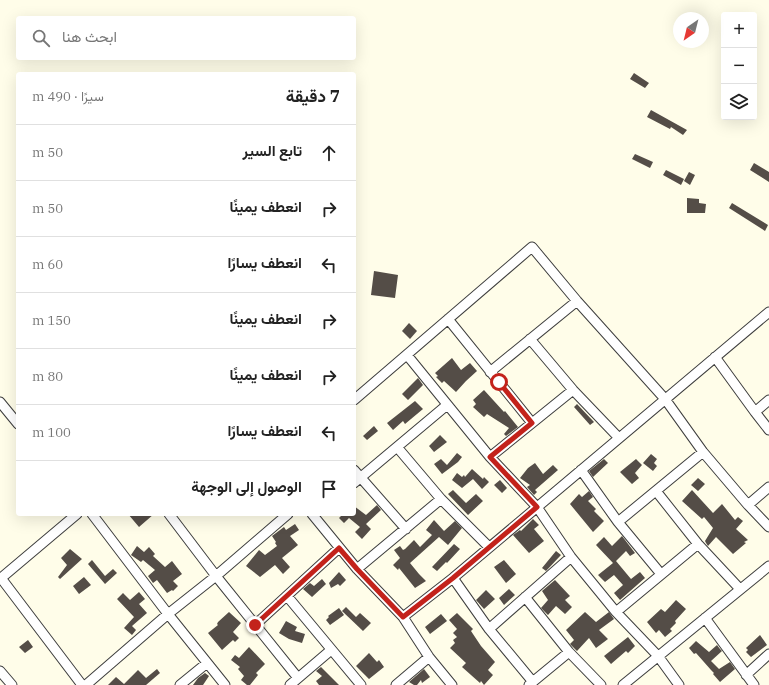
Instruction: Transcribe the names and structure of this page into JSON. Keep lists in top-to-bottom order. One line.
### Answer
{"north":"bottom left","page":{"map_buttons":["+","−"],"search":"ابحث هنا","heading":["7 دقيقة","سيرًا · 490 m"],"list":[["تابع السير","50 m"],["انعطف يمينًا","50 m"],["انعطف يسارًا","60 m"],["انعطف يمينًا","150 m"],["انعطف يمينًا","80 m"],["انعطف يسارًا","100 m"],"الوصول إلى الوجهة"]}}
